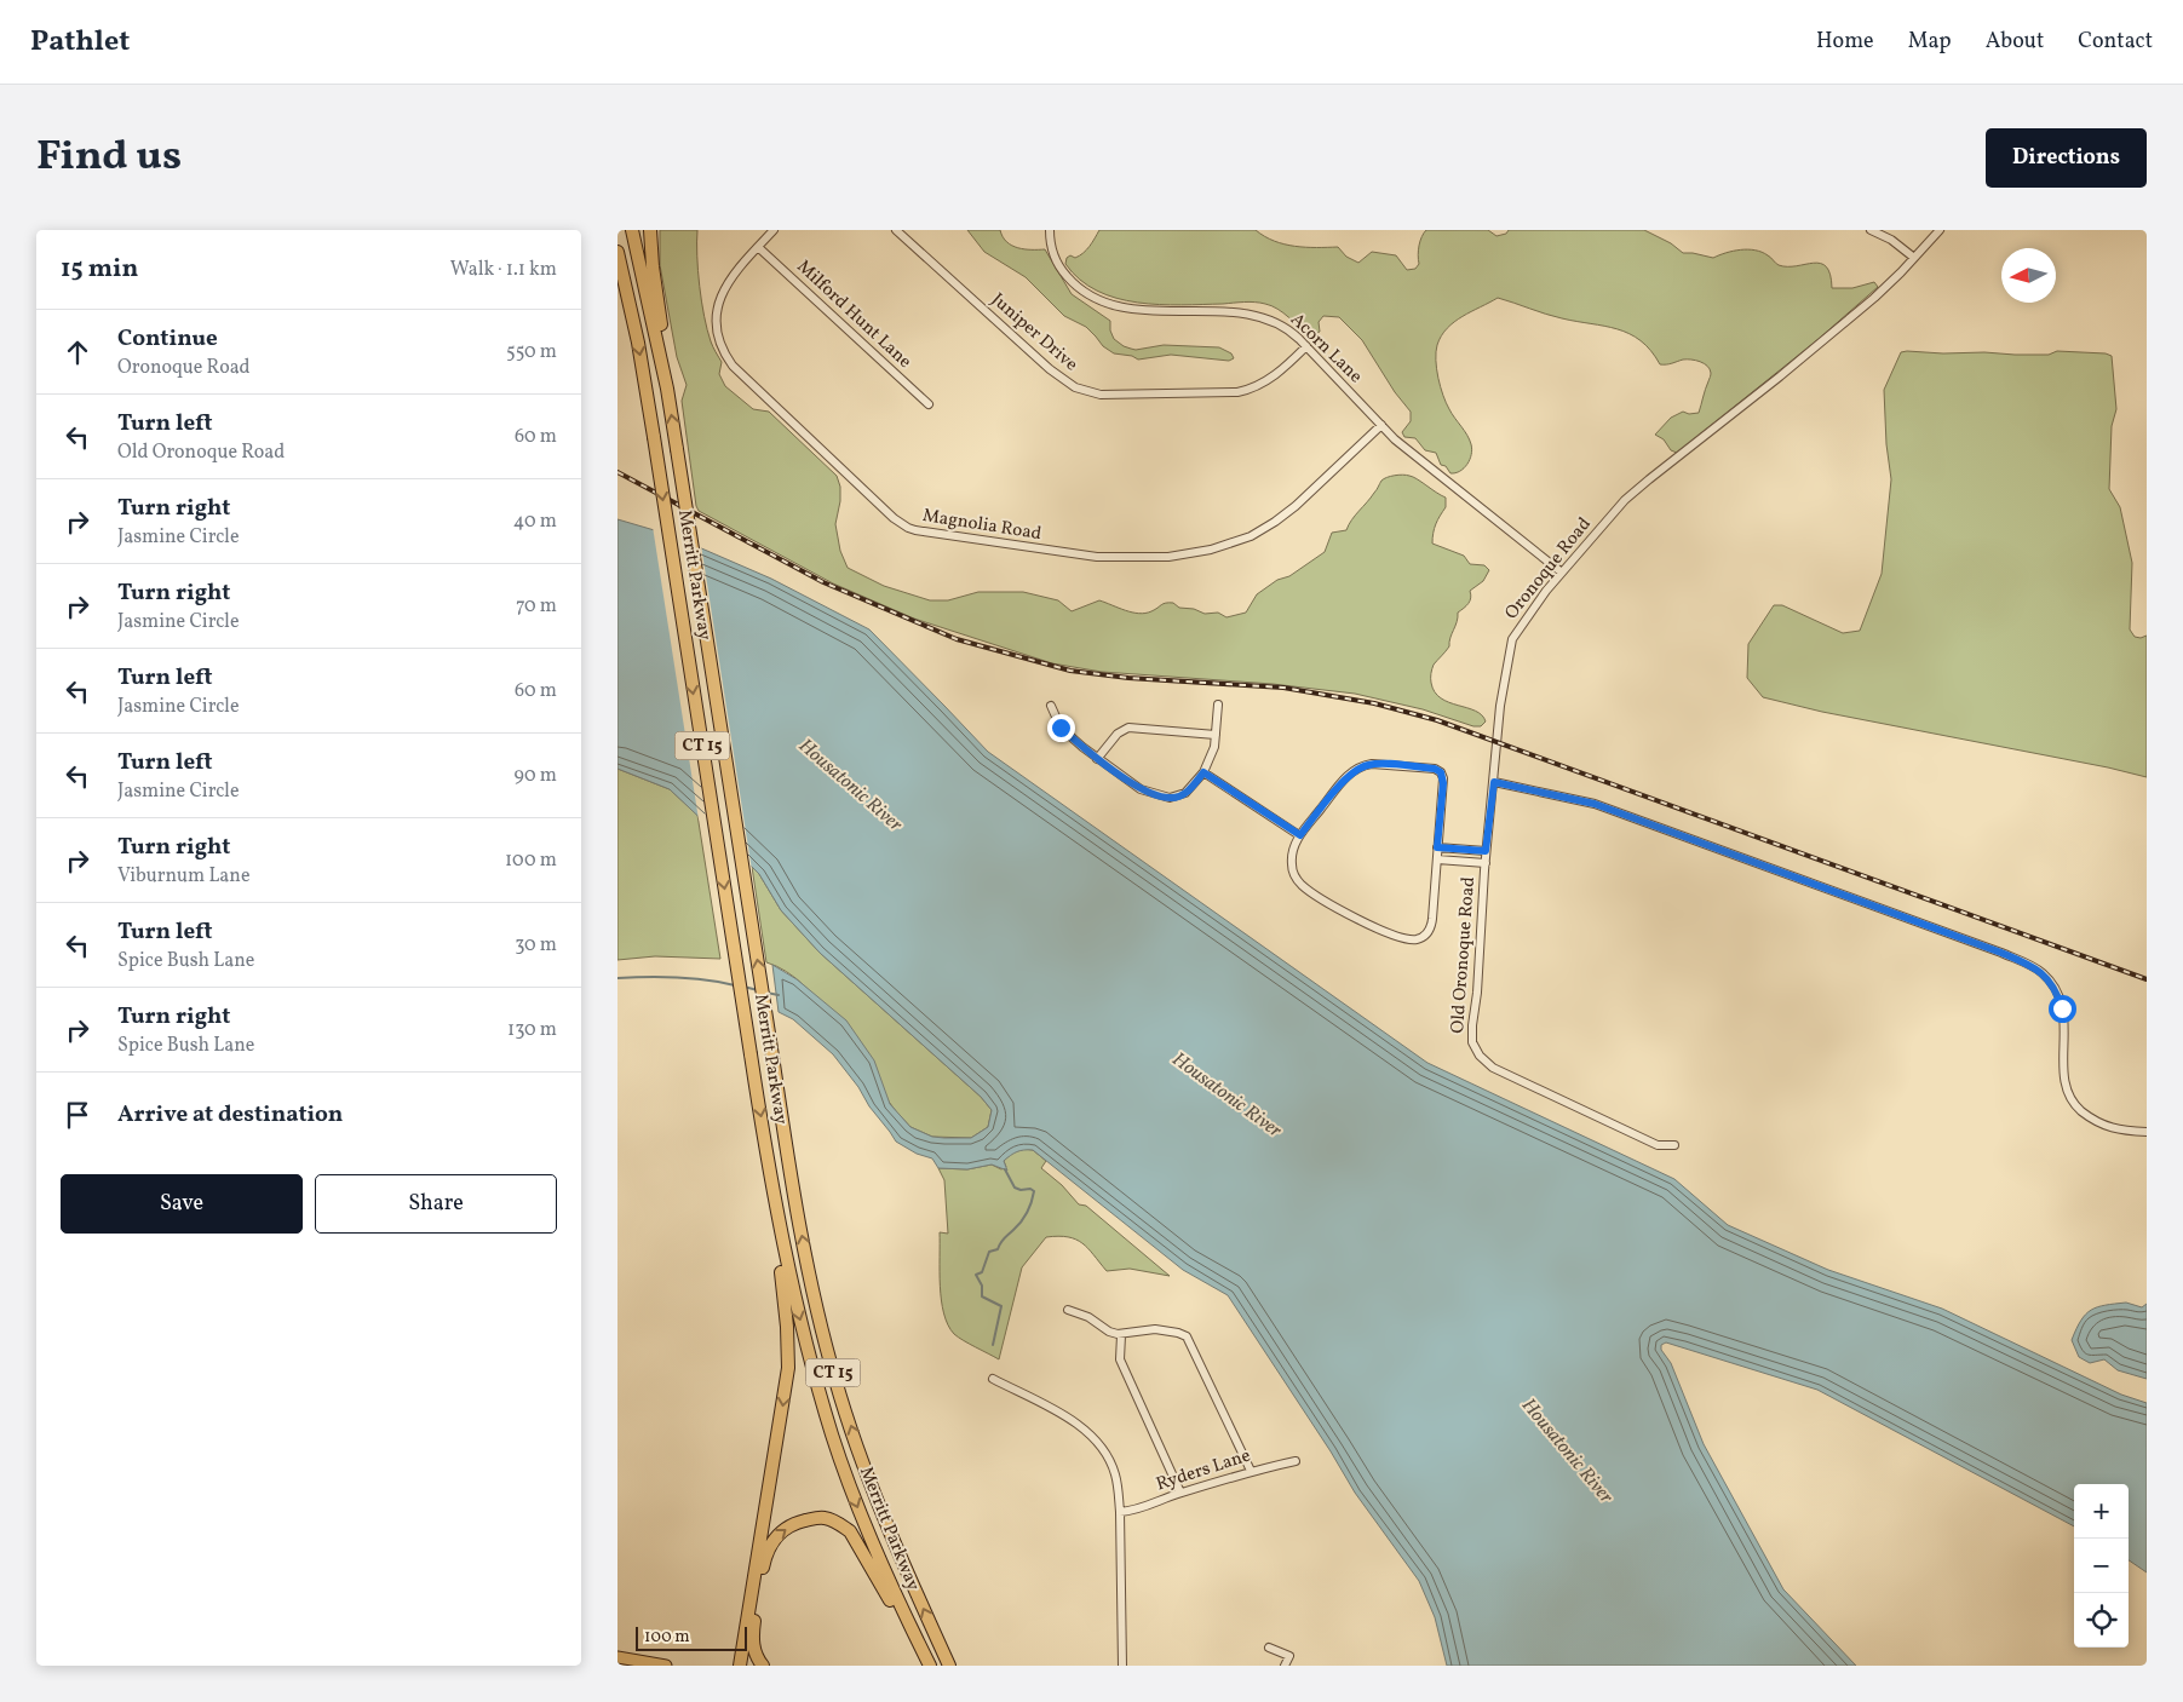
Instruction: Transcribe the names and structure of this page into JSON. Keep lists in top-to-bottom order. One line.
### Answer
{"streets":{"highway":["Merritt Parkway","CT 15"],"street":["Milford Hunt Lane","Juniper Drive","Acorn Lane","Magnolia Road","Oronoque Road","Old Oronoque Road","Ryders Lane"]},"crossings":[["Milford Hunt Lane","Magnolia Road"],["Juniper Drive","Acorn Lane"],["Acorn Lane","Magnolia Road"],["Acorn Lane","Oronoque Road"],["Oronoque Road","Old Oronoque Road"],["Merritt Parkway","CT 15"]],"water":["Housatonic River"],"scale_bar":"100 m","north":"left","page":{"header":"Pathlet","nav":["Home","Map","About","Contact"],"title":"Find us","buttons":["Directions",["Save","Share"]],"heading":["15 min","Walk · 1.1 km"],"list":[["Continue","Oronoque Road","550 m"],["Turn left","Old Oronoque Road","60 m"],["Turn right","Jasmine Circle","40 m"],["Turn right","Jasmine Circle","70 m"],["Turn left","Jasmine Circle","60 m"],["Turn left","Jasmine Circle","90 m"],["Turn right","Viburnum Lane","100 m"],["Turn left","Spice Bush Lane","30 m"],["Turn right","Spice Bush Lane","130 m"],"Arrive at destination"],"map_buttons":["+","−"],"scale":"100 m"}}
